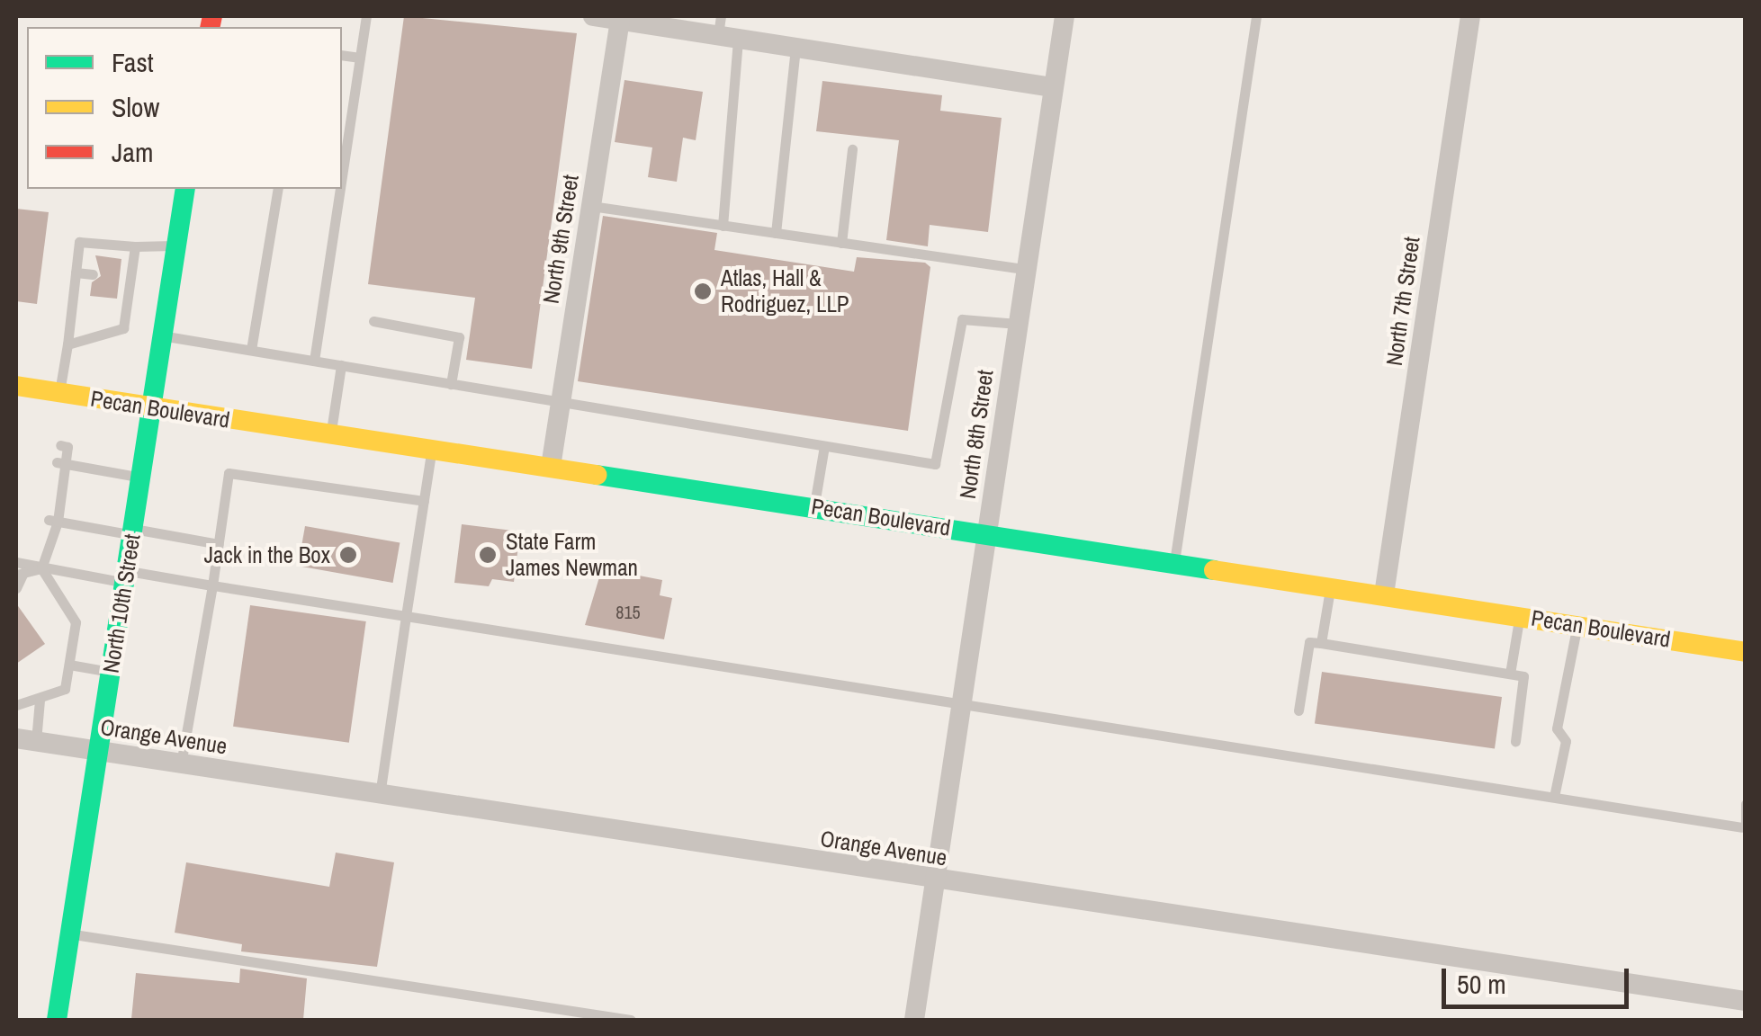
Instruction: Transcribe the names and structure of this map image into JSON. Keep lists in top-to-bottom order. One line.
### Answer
{"streets":{"main road":["Pecan Boulevard","North 10th Street"],"street":["North 9th Street","North 7th Street","North 8th Street","Orange Avenue"]},"crossings":[["North 9th Street","Pecan Boulevard"],["North 7th Street","Pecan Boulevard"],["Pecan Boulevard","North 8th Street"],["Pecan Boulevard","North 10th Street"],["North 8th Street","Orange Avenue"],["North 10th Street","Orange Avenue"]],"places":["Atlas, Hall & Rodriguez, LLP","Jack in the Box","State Farm James Newman"],"house_numbers":["815"],"legend":["Fast","Slow","Jam"],"scale_bar":"50 m"}
